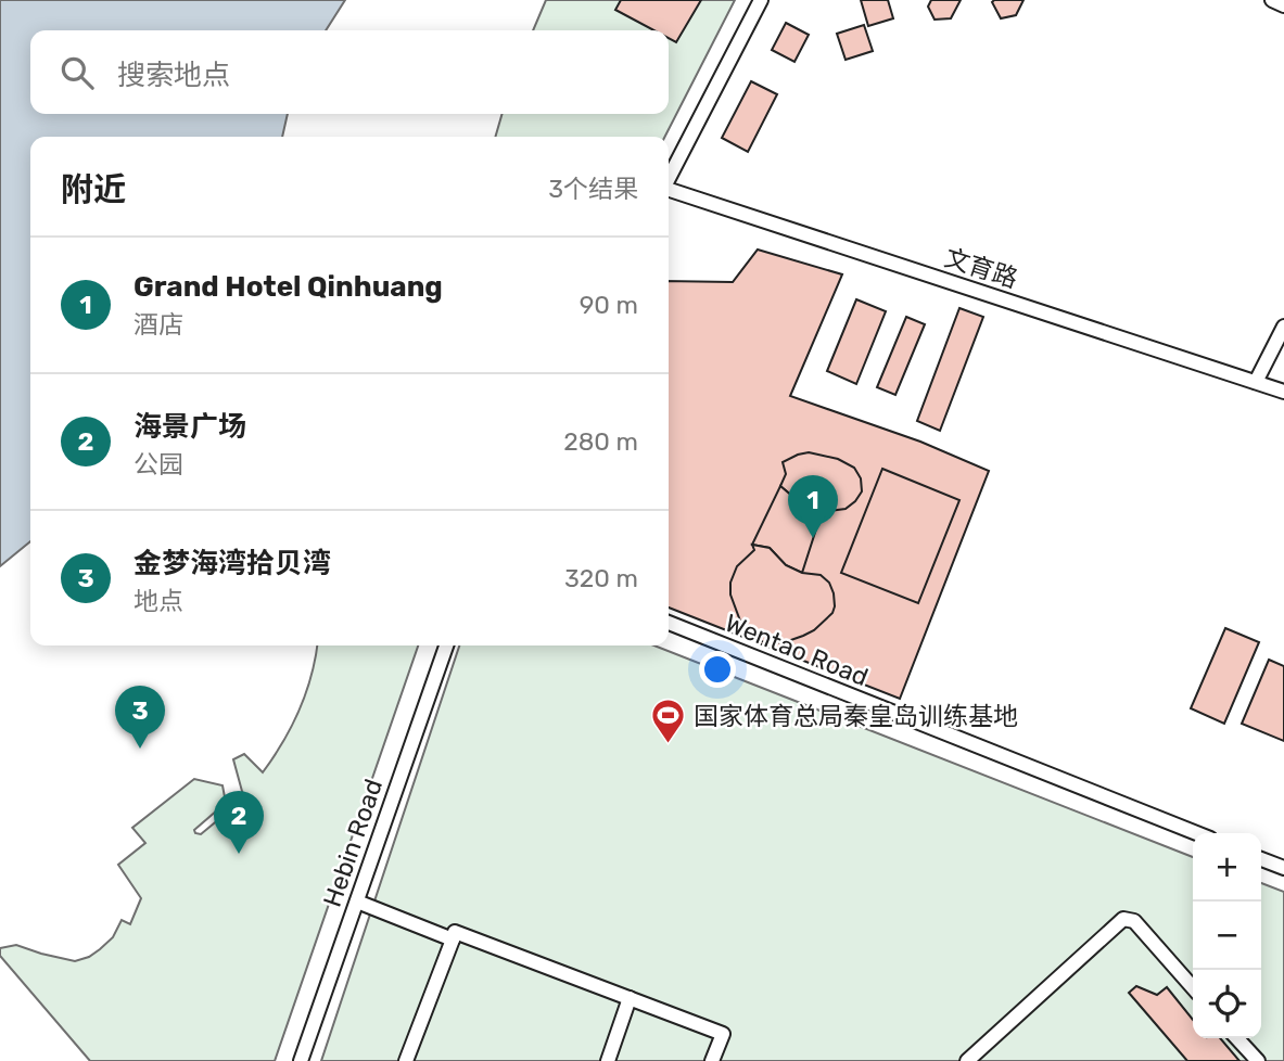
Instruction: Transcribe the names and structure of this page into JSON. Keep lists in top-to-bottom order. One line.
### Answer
{"streets":{"street":["文育路","Wentao Road","Hebin Road"]},"places":{"sports":["国家体育总局秦皇岛训练基地"]},"page":{"search":"搜索地点","heading":["附近","3个结果"],"list":[{"mark":"1","name":"Grand Hotel Qinhuang","note":"酒店","value":"90 m"},{"mark":"2","name":"海景广场","note":"公园","value":"280 m"},{"mark":"3","name":"金梦海湾拾贝湾","note":"地点","value":"320 m"}],"pins":["1","3","2"],"map_buttons":["+","−"]}}
